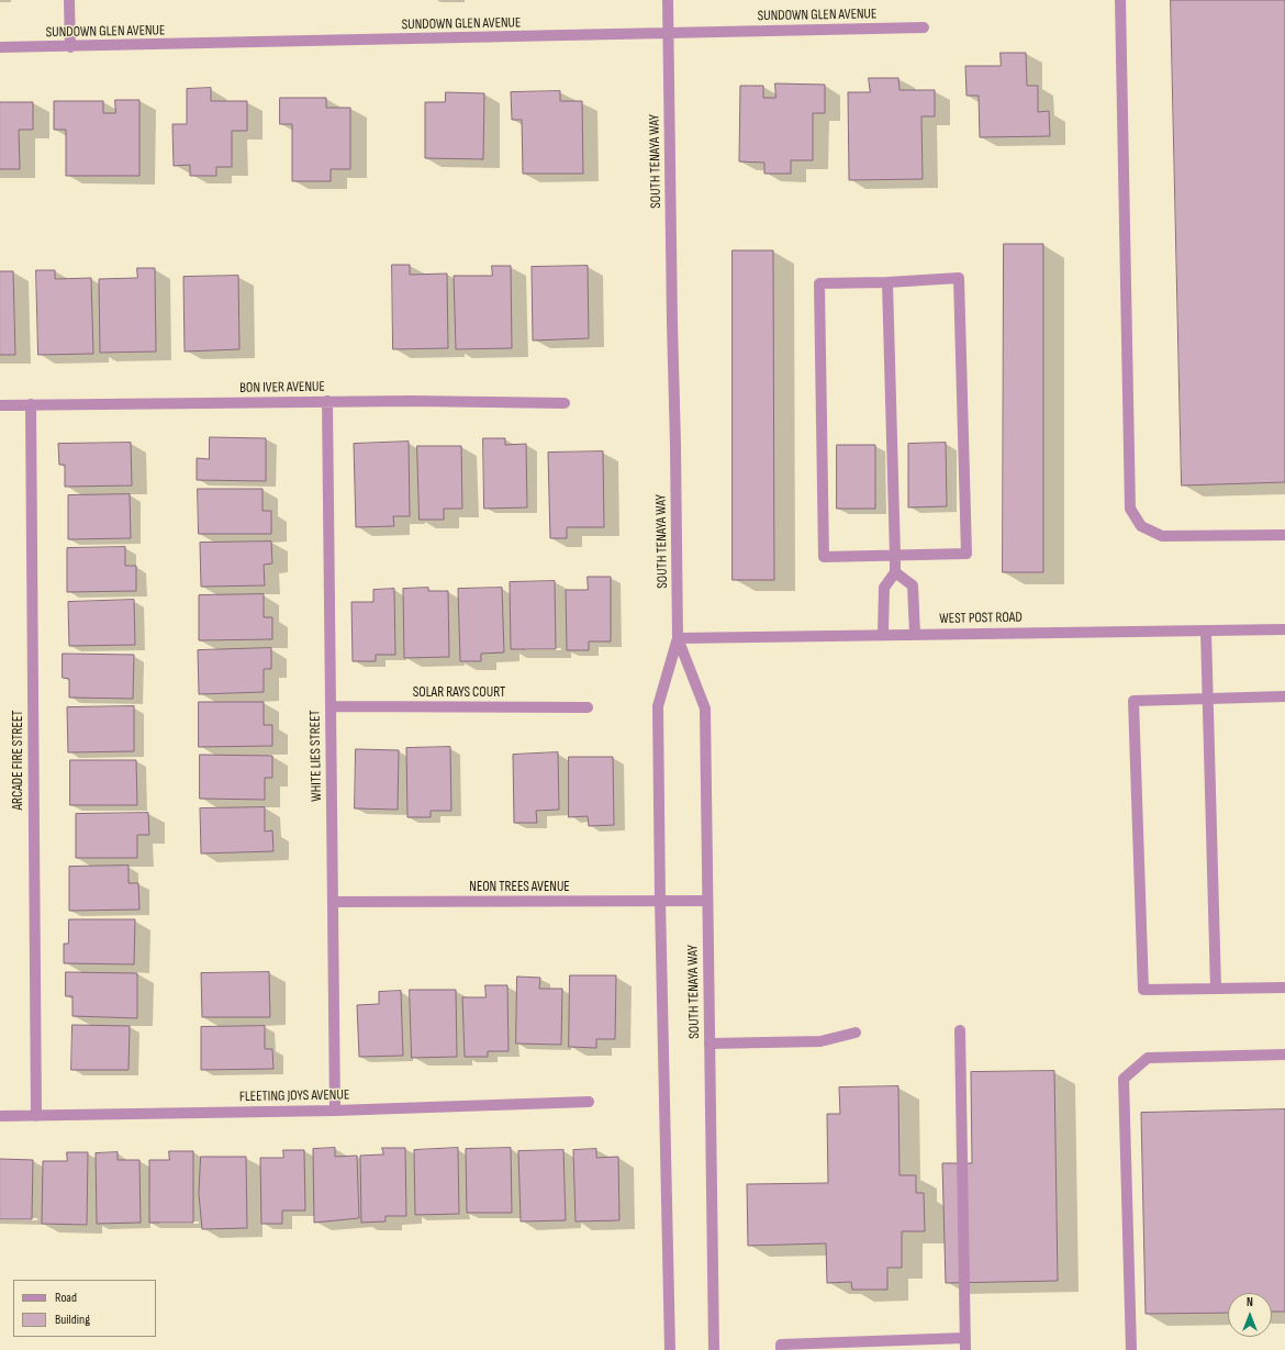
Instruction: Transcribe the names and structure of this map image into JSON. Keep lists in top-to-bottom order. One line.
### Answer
{"streets":{"street":["SUNDOWN GLEN AVENUE","SOUTH TENAYA WAY","BON IVER AVENUE","WEST POST ROAD","SOLAR RAYS COURT","WHITE LIES STREET","ARCADE FIRE STREET","NEON TREES AVENUE","FLEETING JOYS AVENUE"]},"crossings":[["SUNDOWN GLEN AVENUE","SOUTH TENAYA WAY"],["SOUTH TENAYA WAY","WEST POST ROAD"],["SOUTH TENAYA WAY","NEON TREES AVENUE"],["BON IVER AVENUE","WHITE LIES STREET"],["BON IVER AVENUE","ARCADE FIRE STREET"],["SOLAR RAYS COURT","WHITE LIES STREET"],["WHITE LIES STREET","NEON TREES AVENUE"],["WHITE LIES STREET","FLEETING JOYS AVENUE"],["ARCADE FIRE STREET","FLEETING JOYS AVENUE"]],"legend":["Road","Building"],"north":"top"}
